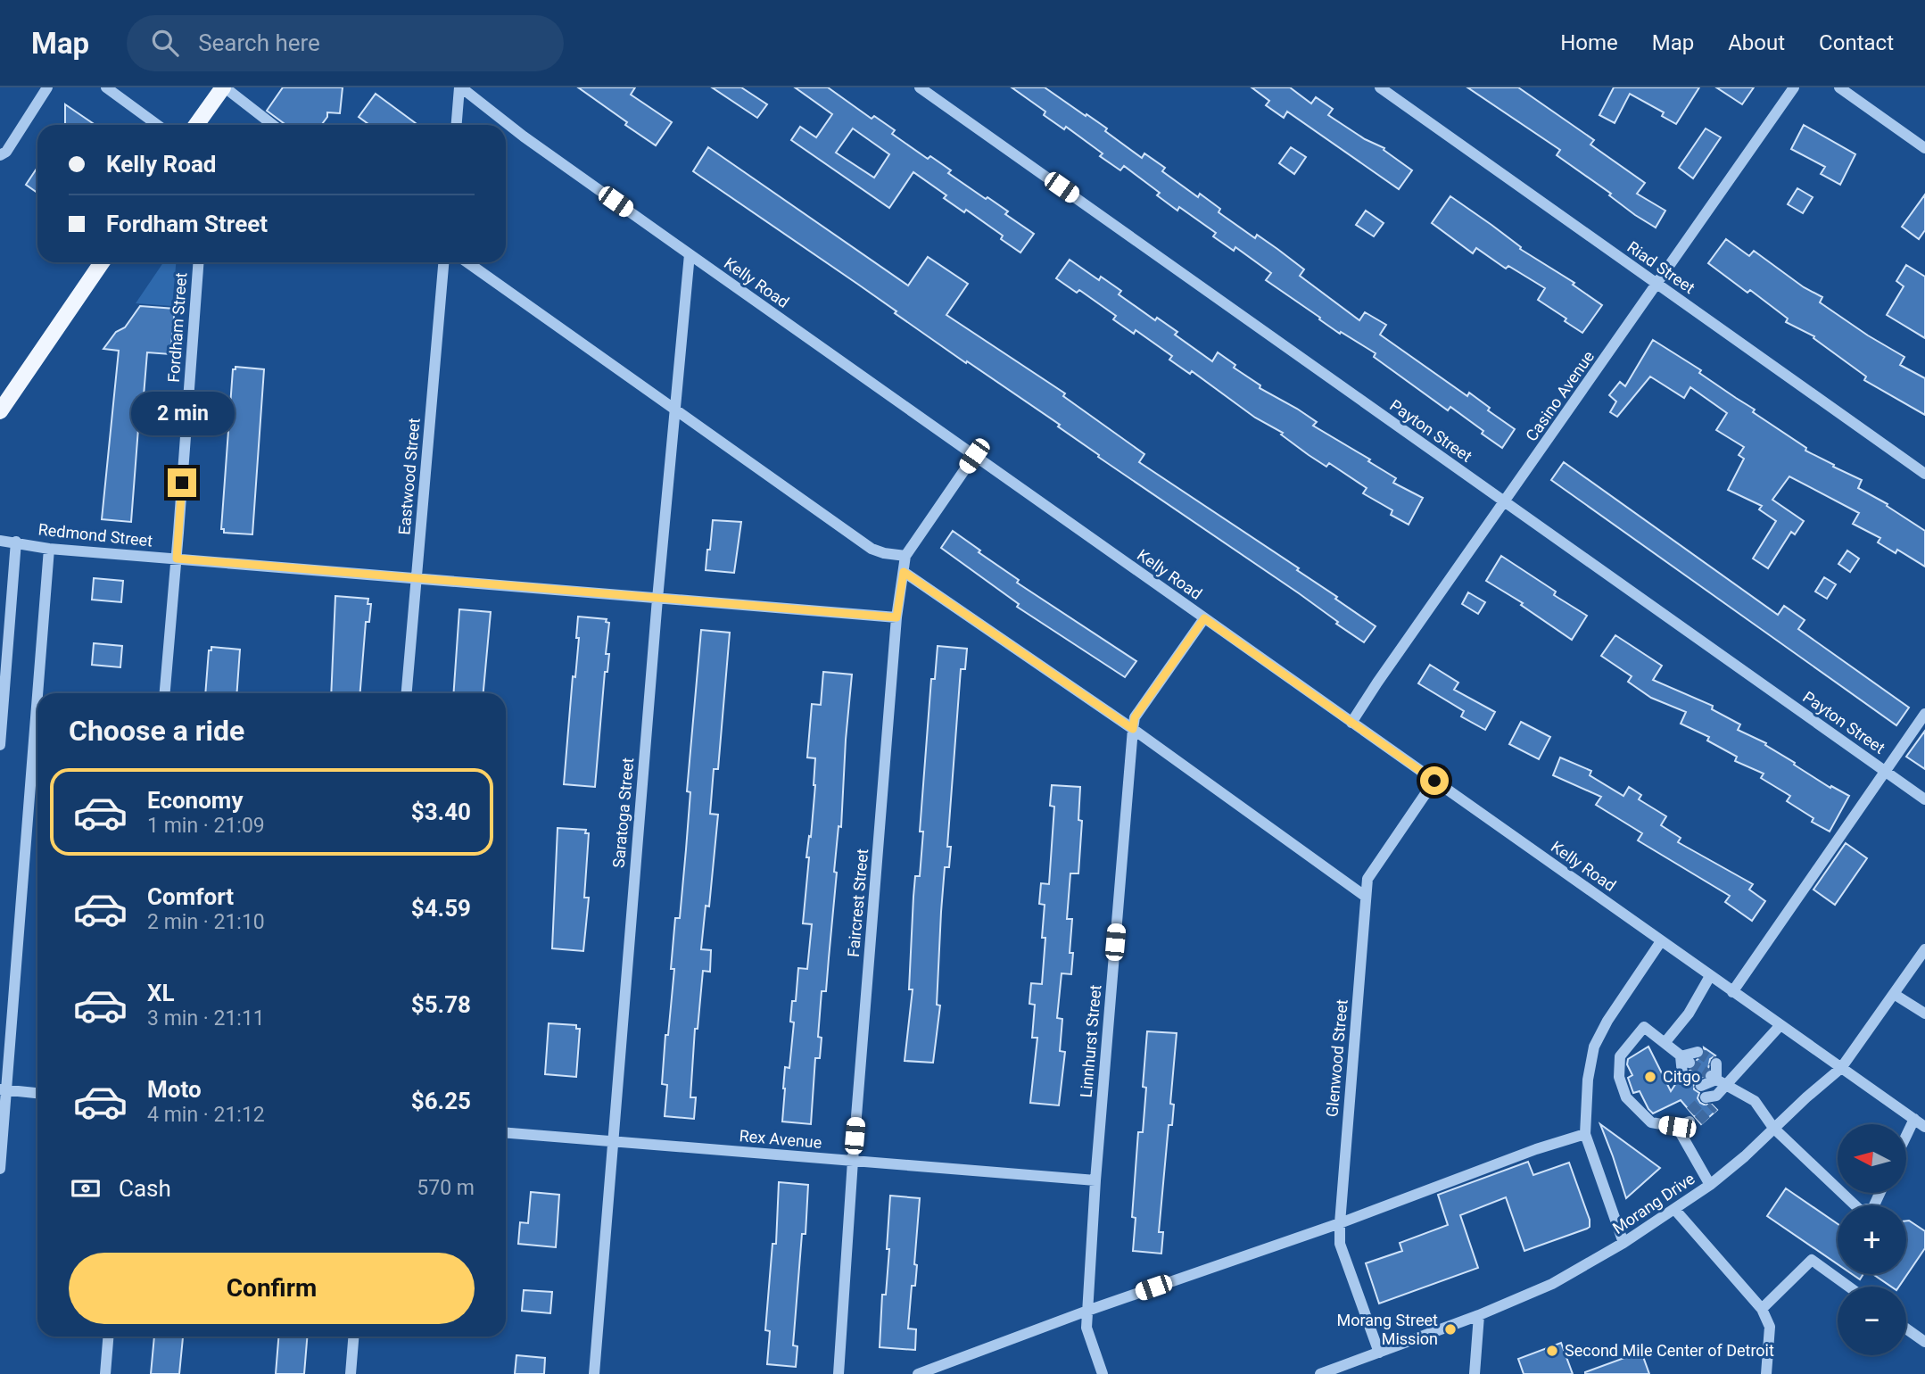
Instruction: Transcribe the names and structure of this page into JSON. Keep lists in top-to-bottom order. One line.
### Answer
{"streets":{"street":["Riad Street","Kelly Road","Fordham Street","Casino Avenue","Payton Street","Eastwood Street","Redmond Street","Saratoga Street","Faircrest Street","Linnhurst Street","Glenwood Street","Rex Avenue","Morang Drive"]},"crossings":[["Riad Street","Casino Avenue"],["Kelly Road","Casino Avenue"],["Kelly Road","Saratoga Street"],["Kelly Road","Faircrest Street"],["Kelly Road","Linnhurst Street"],["Kelly Road","Glenwood Street"],["Kelly Road","Morang Drive"],["Fordham Street","Redmond Street"],["Casino Avenue","Payton Street"],["Eastwood Street","Redmond Street"],["Redmond Street","Saratoga Street"],["Redmond Street","Faircrest Street"],["Saratoga Street","Rex Avenue"],["Faircrest Street","Rex Avenue"],["Linnhurst Street","Rex Avenue"],["Glenwood Street","Morang Drive"]],"places":["Citgo","Morang Street Mission","Second Mile Center of Detroit"],"north":"left","page":{"header":"Map","search":"Search here","nav":["Home","Map","About","Contact"],"banner":["Kelly Road","Fordham Street"],"bubble":"2 min","heading":"Choose a ride","list":[{"name":"Economy","note":"1 min · 21:09","value":"$3.40"},{"name":"Comfort","note":"2 min · 21:10","value":"$4.59"},{"name":"XL","note":"3 min · 21:11","value":"$5.78"},{"name":"Moto","note":"4 min · 21:12","value":"$6.25"}],"map_buttons":["+","−"],"pay":["Cash","570 m"],"buttons":"Confirm"}}
